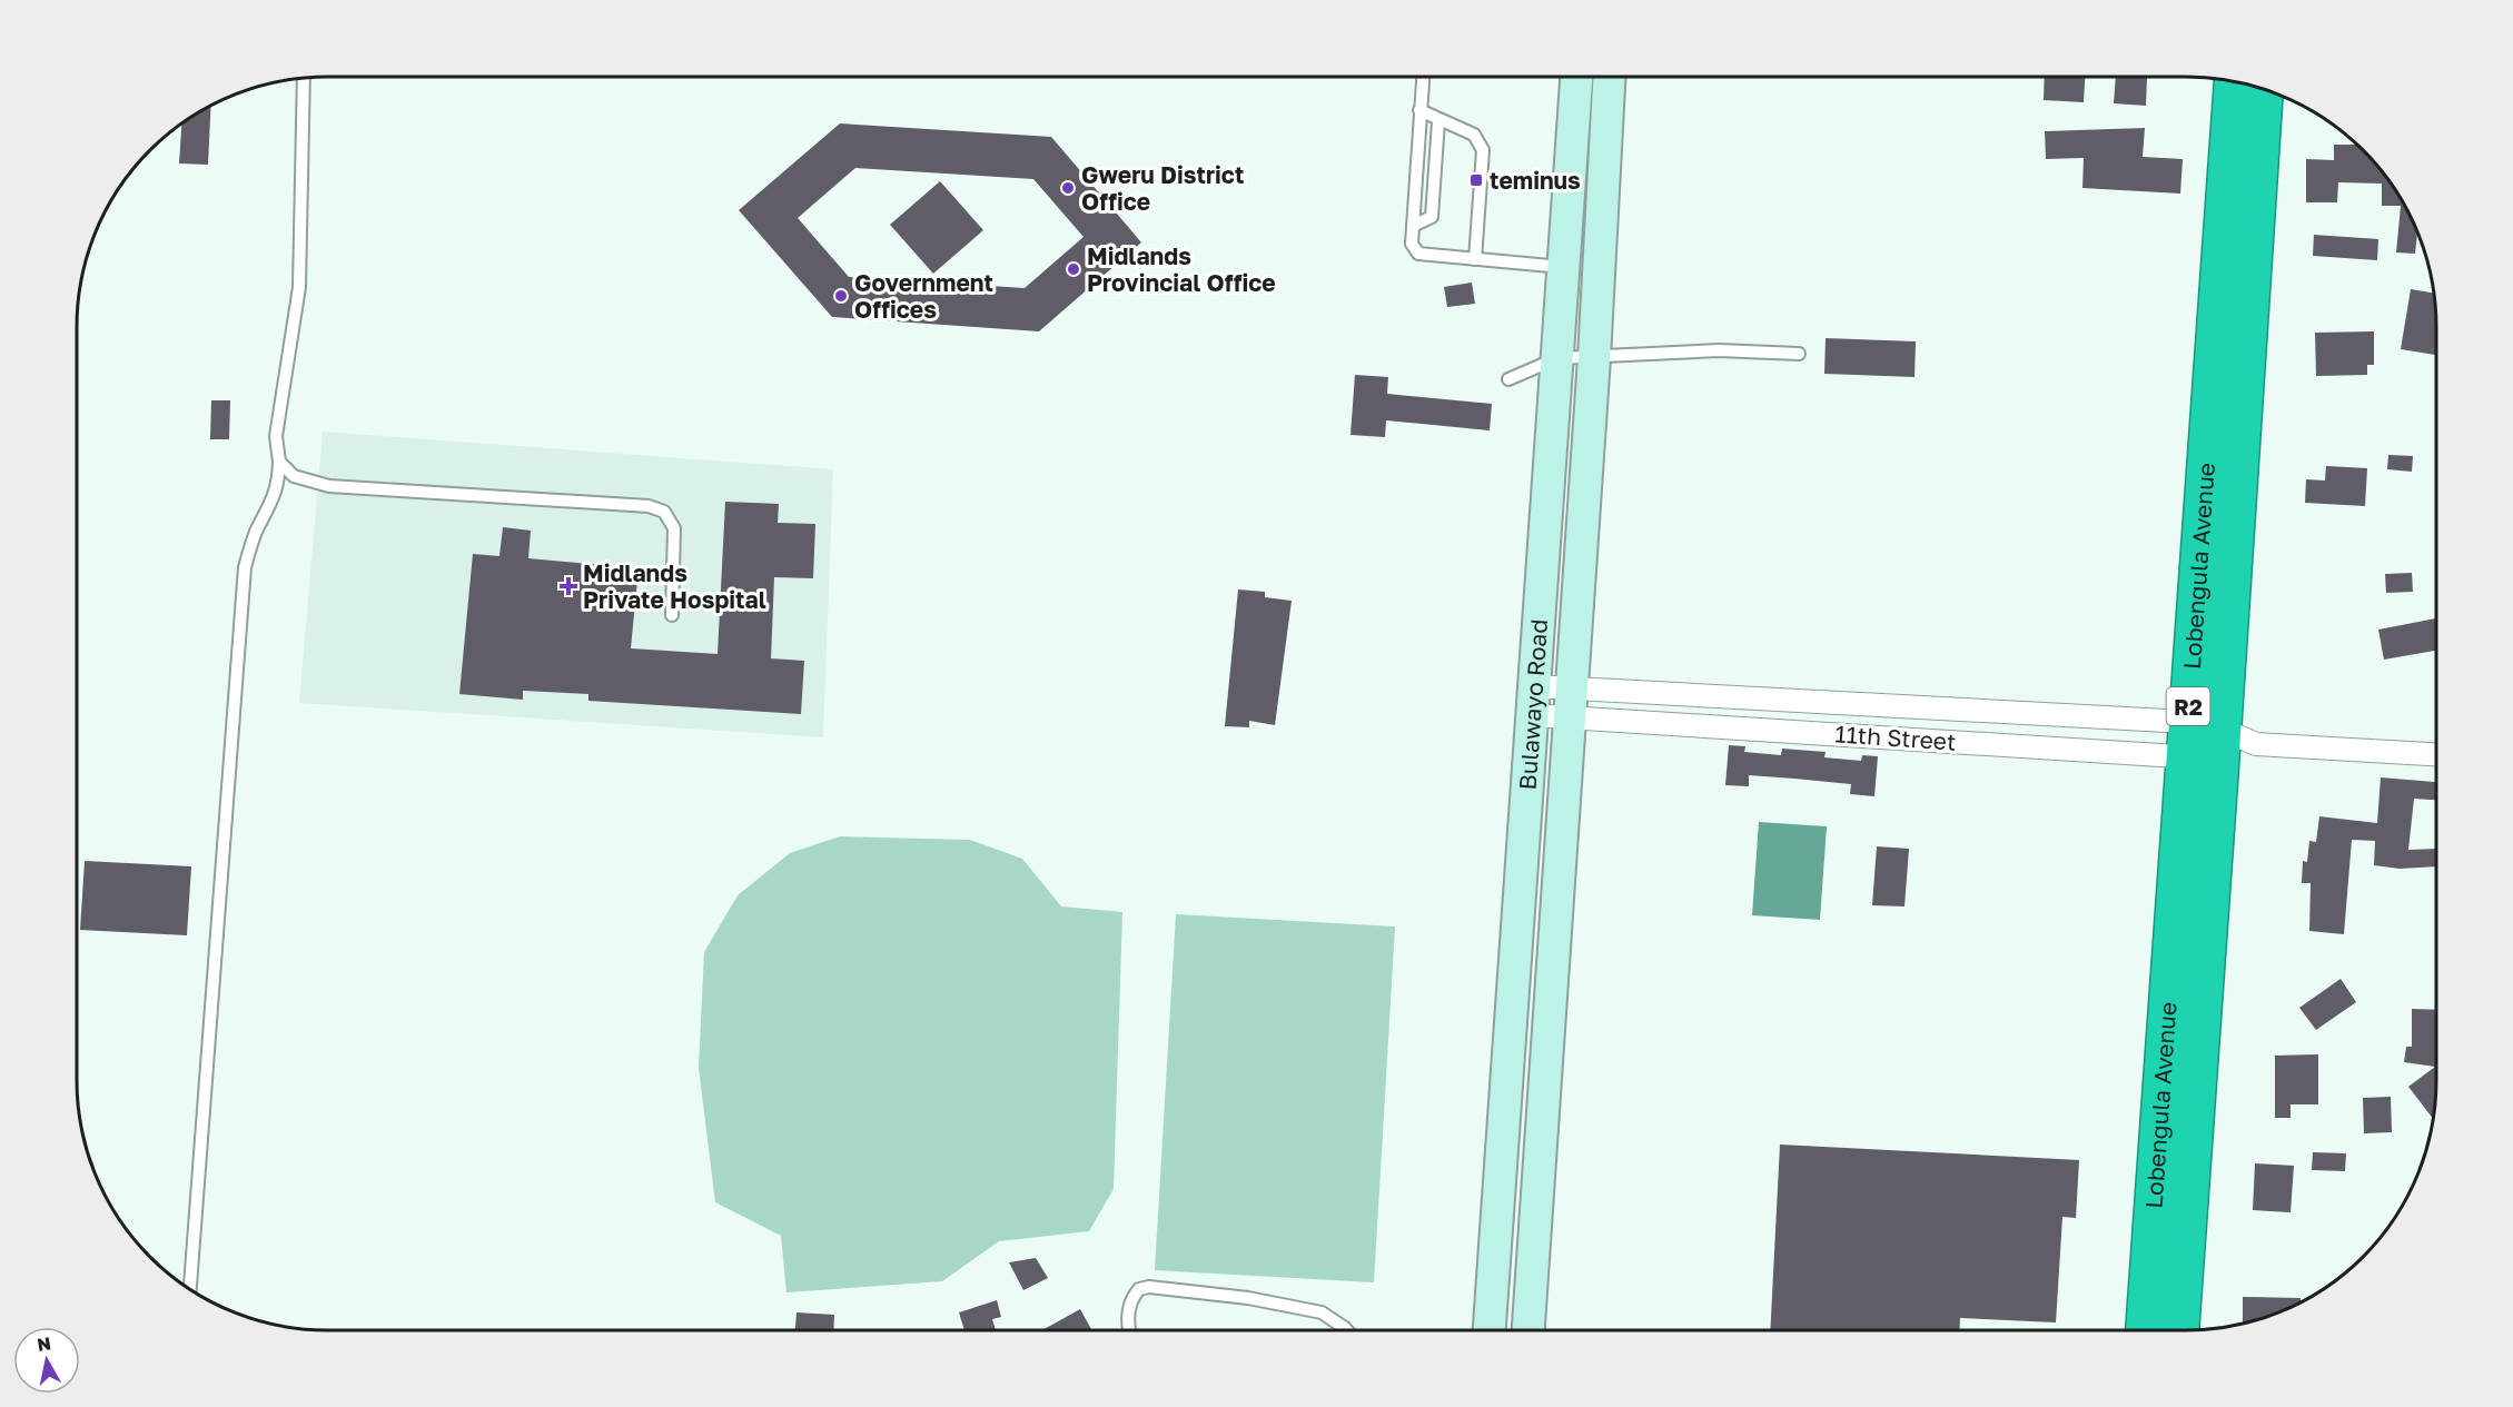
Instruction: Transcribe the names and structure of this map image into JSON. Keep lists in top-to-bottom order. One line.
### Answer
{"streets":{"highway":["Lobengula Avenue","R2"],"street":["Bulawayo Road","11th Street"]},"crossings":[["Lobengula Avenue","11th Street"],["Bulawayo Road","11th Street"]],"places":{"transit":["teminus"],"other":["Gweru District Office","Midlands Provincial Office","Government Offices"],"health":["Midlands Private Hospital"]},"north":"top"}
